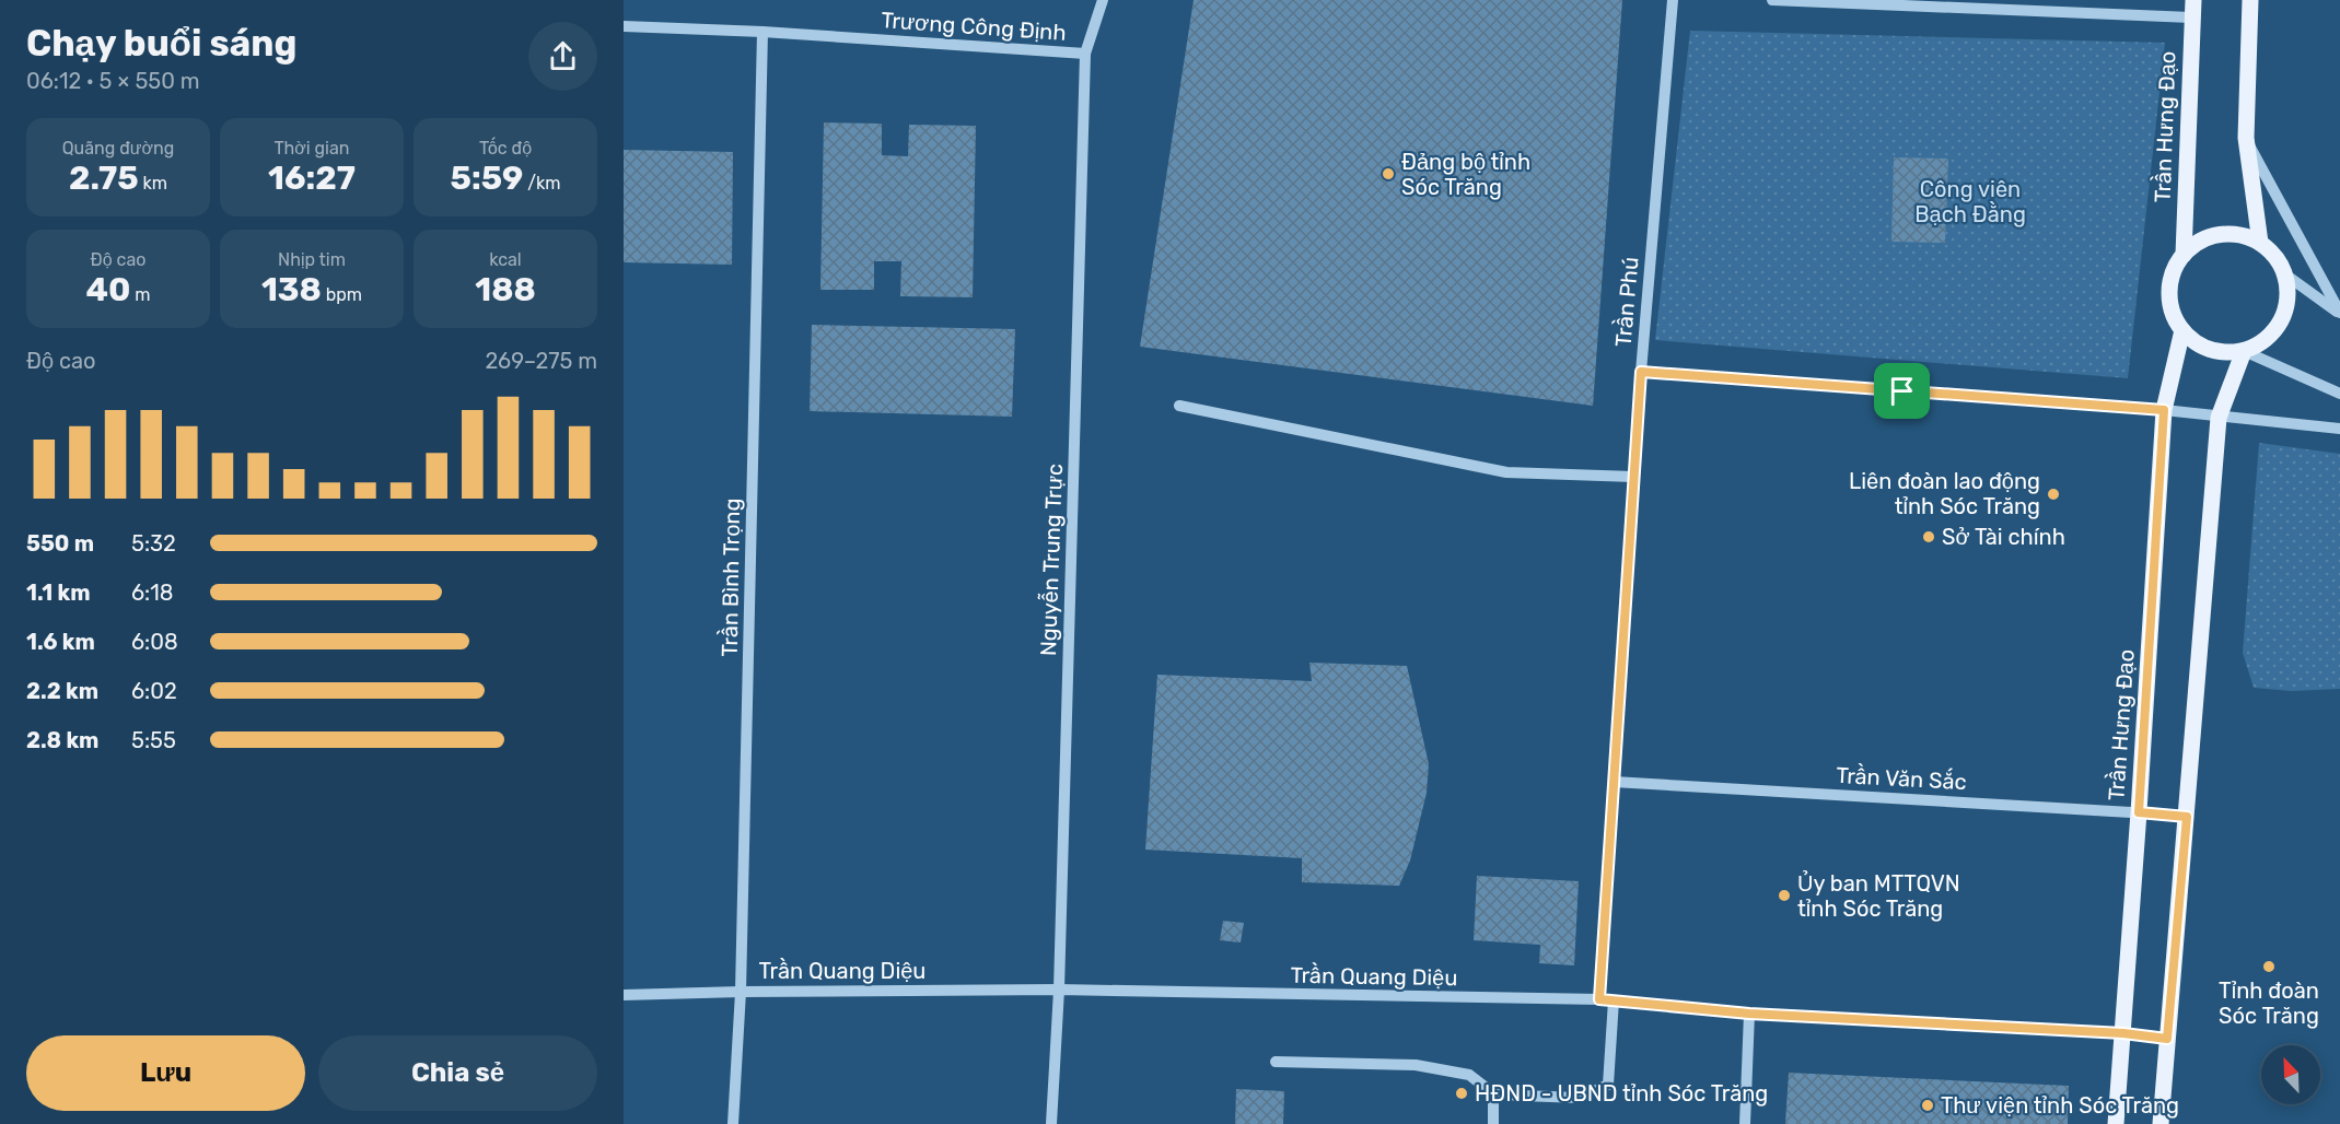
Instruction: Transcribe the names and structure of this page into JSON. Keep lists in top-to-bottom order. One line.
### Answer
{"streets":{"main road":["Trần Hưng Đạo"],"street":["Trương Công Định","Trần Phú","Nguyễn Trung Trực","Trần Bình Trọng","Trần Văn Sắc","Trần Quang Diệu"]},"crossings":[["Trương Công Định","Nguyễn Trung Trực"],["Trương Công Định","Trần Bình Trọng"],["Trần Hưng Đạo","Trần Văn Sắc"],["Trần Hưng Đạo","Trần Quang Diệu"],["Trần Phú","Trần Văn Sắc"],["Trần Phú","Trần Quang Diệu"],["Nguyễn Trung Trực","Trần Quang Diệu"],["Trần Bình Trọng","Trần Quang Diệu"]],"parks":["Công viên Bạch Đằng"],"places":["Đảng bộ tỉnh Sóc Trăng","Liên đoàn lao động tỉnh Sóc Trăng","Sở Tài chính","Ủy ban MTTQVN tỉnh Sóc Trăng","Tỉnh đoàn Sóc Trăng","HĐND - UBND tỉnh Sóc Trăng","Thư viện tỉnh Sóc Trăng"],"north":"top left","page":{"heading":["Chạy buổi sáng","06:12 · 5 × 550 m"],"stats":[["Quãng đường","2.75 km"],["Thời gian","16:27"],["Tốc độ","5:59 /km"],["Độ cao","40 m"],["Nhịp tim","138 bpm"],["kcal","188"]],"chart":["Độ cao","269–275 m"],"list":[{"name":"550 m","note":"5:32"},{"name":"1.1 km","note":"6:18"},{"name":"1.6 km","note":"6:08"},{"name":"2.2 km","note":"6:02"},{"name":"2.8 km","note":"5:55"}],"buttons":["Lưu","Chia sẻ"]}}
